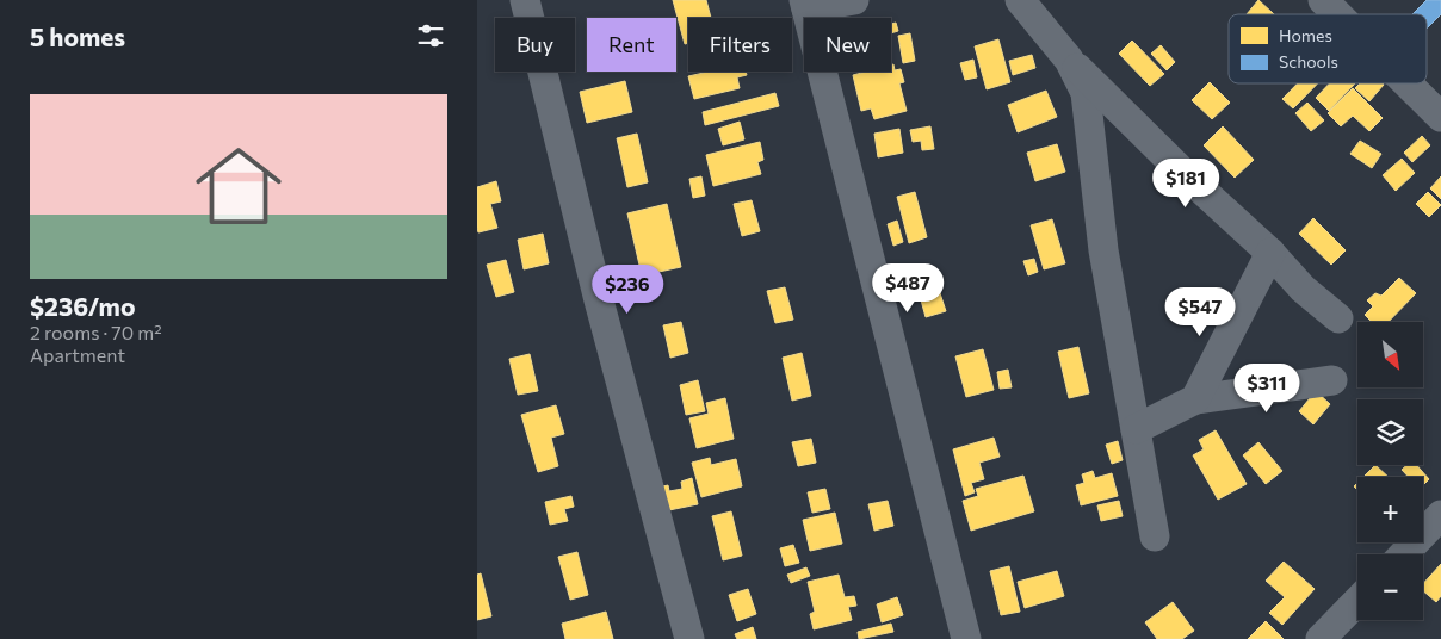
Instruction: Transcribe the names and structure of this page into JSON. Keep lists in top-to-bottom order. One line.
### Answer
{"legend":["Homes","Schools"],"north":"bottom right","page":{"heading":"5 homes","chip":["Buy","Rent","Filters","New"],"list":[{"name":"$236/mo","note":"2 rooms · 70 m² · Apartment"}],"price":["$181","$487","$236","$547","$311"],"map_buttons":["+","−"]}}
